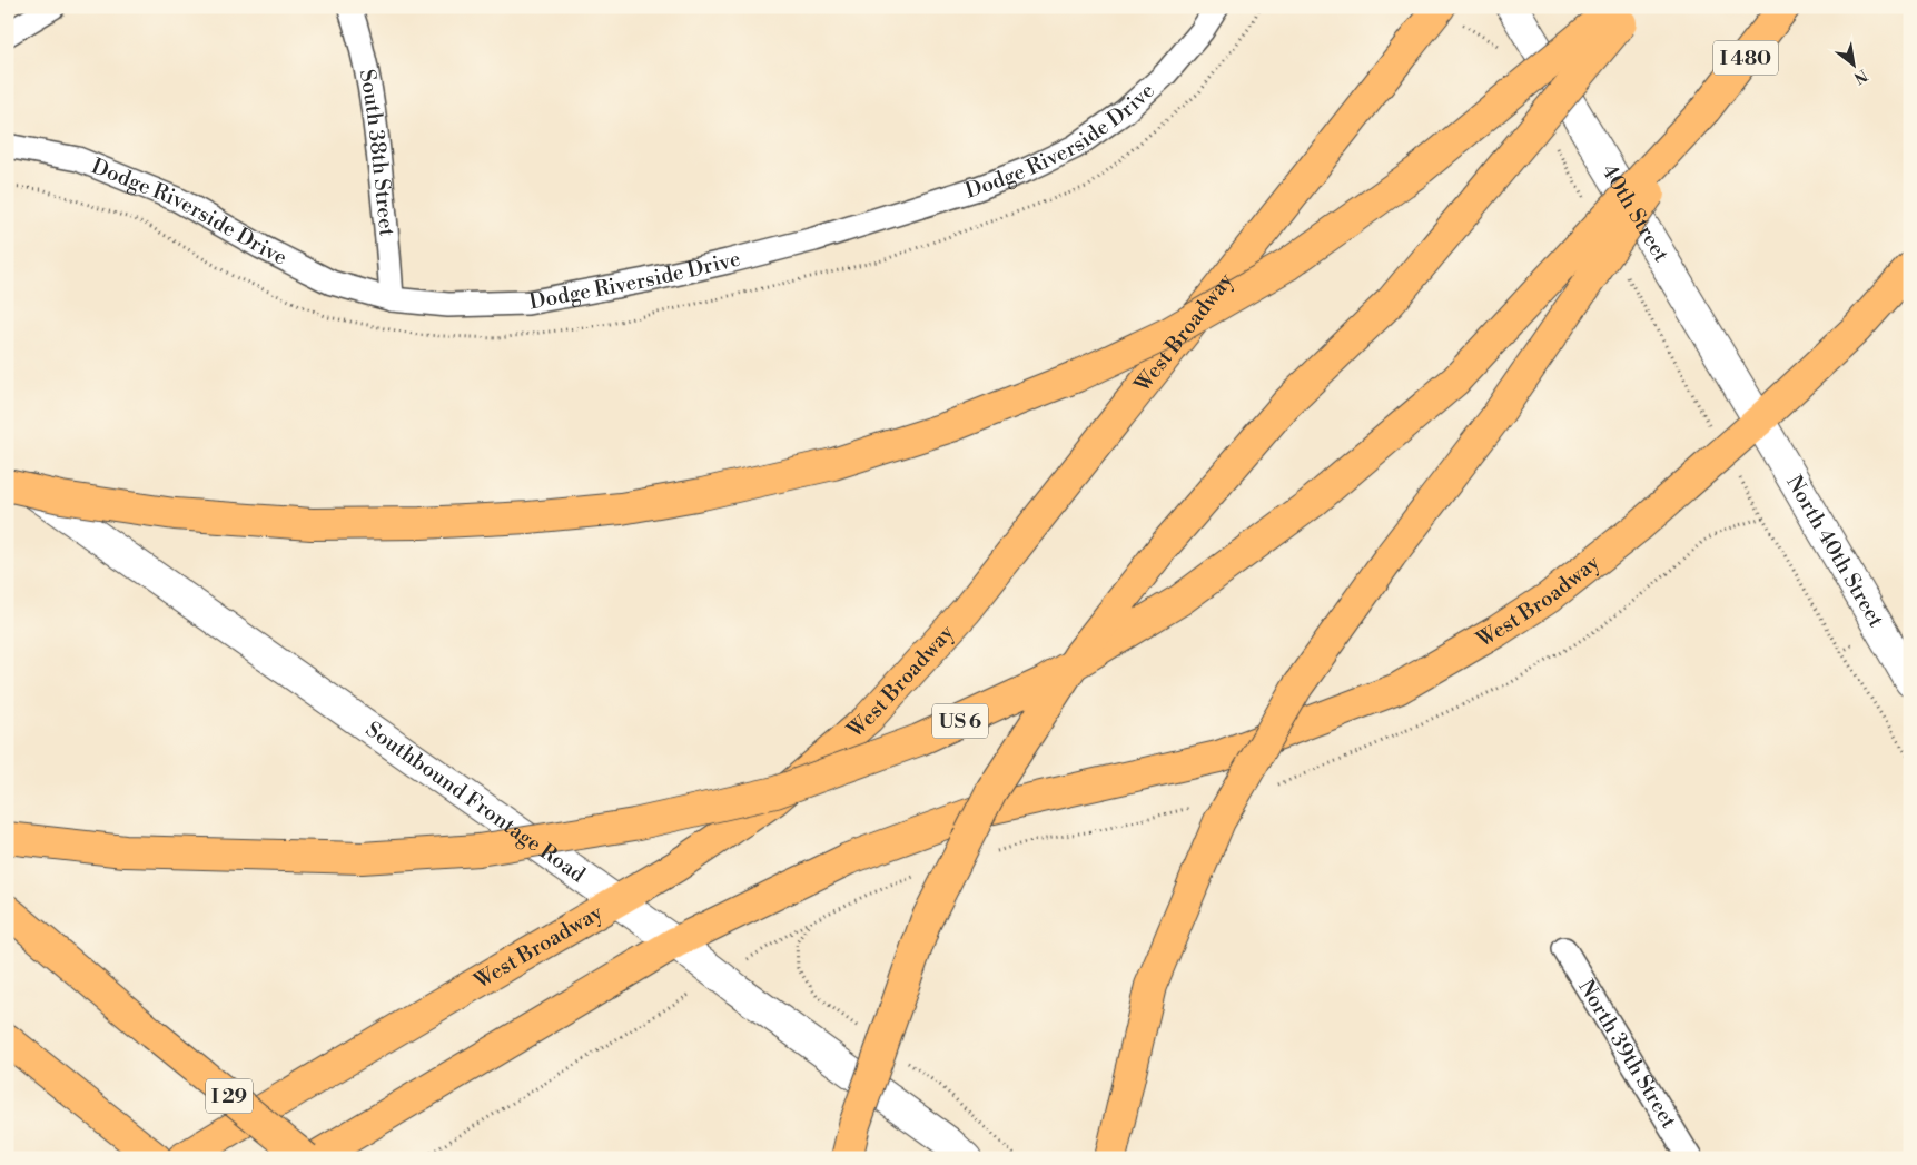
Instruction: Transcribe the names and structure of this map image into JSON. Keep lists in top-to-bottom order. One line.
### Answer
{"streets":{"main road":["I 480","West Broadway","US 6","I 29"],"street":["Dodge Riverside Drive","South 38th Street","40th Street","North 40th Street","Southbound Frontage Road","North 39th Street"]},"crossings":[["I 480","US 6"],["Dodge Riverside Drive","South 38th Street"],["40th Street","West Broadway"],["40th Street","North 40th Street"],["West Broadway","North 40th Street"],["West Broadway","Southbound Frontage Road"]],"north":"bottom right"}
